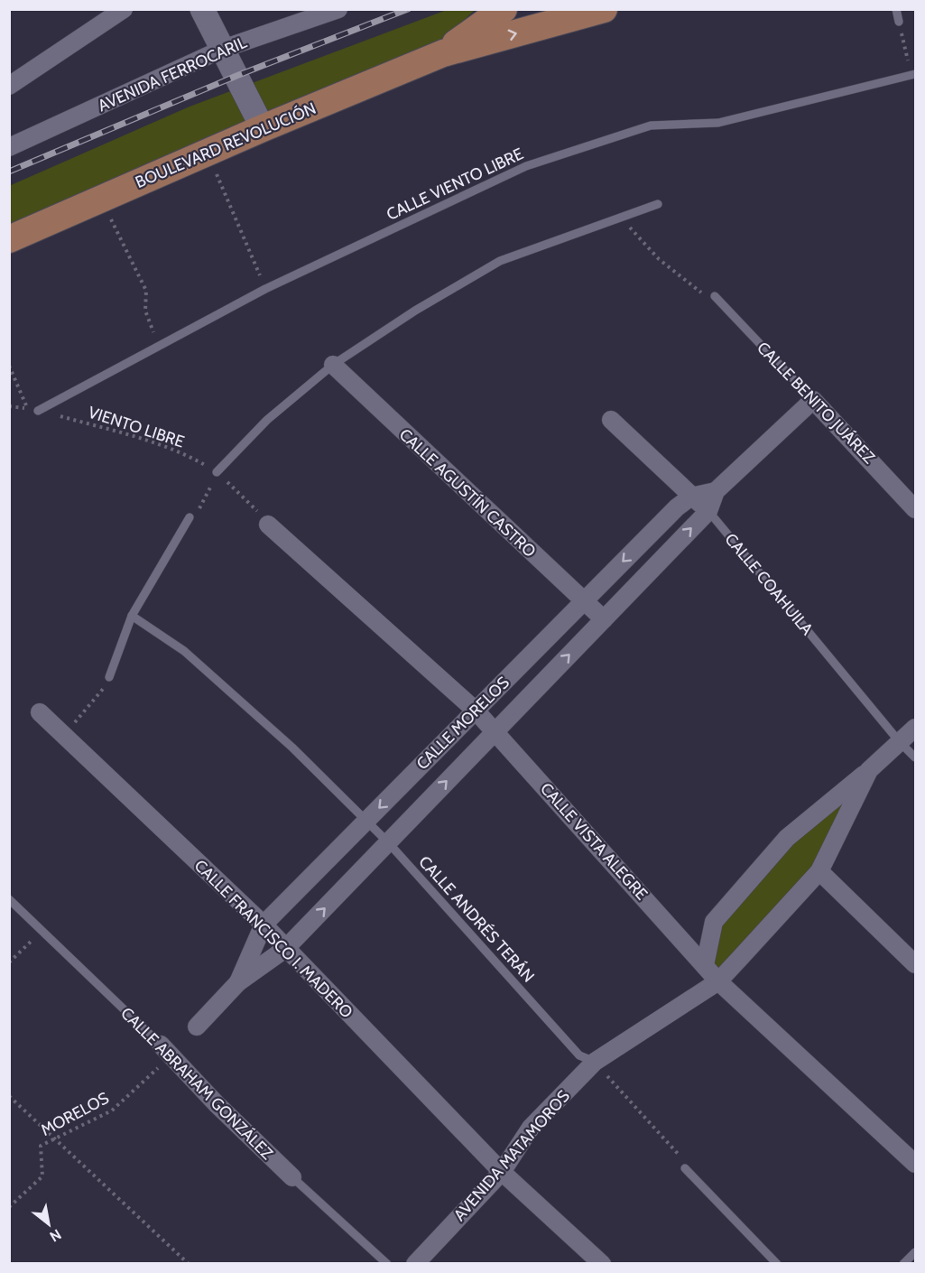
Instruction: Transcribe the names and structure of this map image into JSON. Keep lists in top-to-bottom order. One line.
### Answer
{"streets":{"main road":["BOULEVARD REVOLUCIÓN"],"street":["AVENIDA FERROCARIL","CALLE BENITO JUÁREZ","CALLE AGUSTÍN CASTRO","CALLE COAHUILA","CALLE MORELOS","CALLE VISTA ALEGRE","CALLE FRANCISCO I. MADERO","CALLE ABRAHAM GONZÁLEZ","AVENIDA MATAMOROS"],"lane":["CALLE VIENTO LIBRE","CALLE ANDRÉS TERÁN"],"path":["VIENTO LIBRE","MORELOS"]},"crossings":[["CALLE VIENTO LIBRE","VIENTO LIBRE"],["CALLE BENITO JUÁREZ","CALLE MORELOS"],["VIENTO LIBRE","CALLE VISTA ALEGRE"],["CALLE AGUSTÍN CASTRO","CALLE MORELOS"],["CALLE COAHUILA","CALLE MORELOS"],["CALLE COAHUILA","AVENIDA MATAMOROS"],["CALLE MORELOS","CALLE VISTA ALEGRE"],["CALLE MORELOS","CALLE ANDRÉS TERÁN"],["CALLE MORELOS","CALLE FRANCISCO I. MADERO"],["CALLE VISTA ALEGRE","AVENIDA MATAMOROS"],["CALLE ANDRÉS TERÁN","AVENIDA MATAMOROS"],["CALLE FRANCISCO I. MADERO","AVENIDA MATAMOROS"],["CALLE ABRAHAM GONZÁLEZ","MORELOS"]],"north":"bottom right"}
